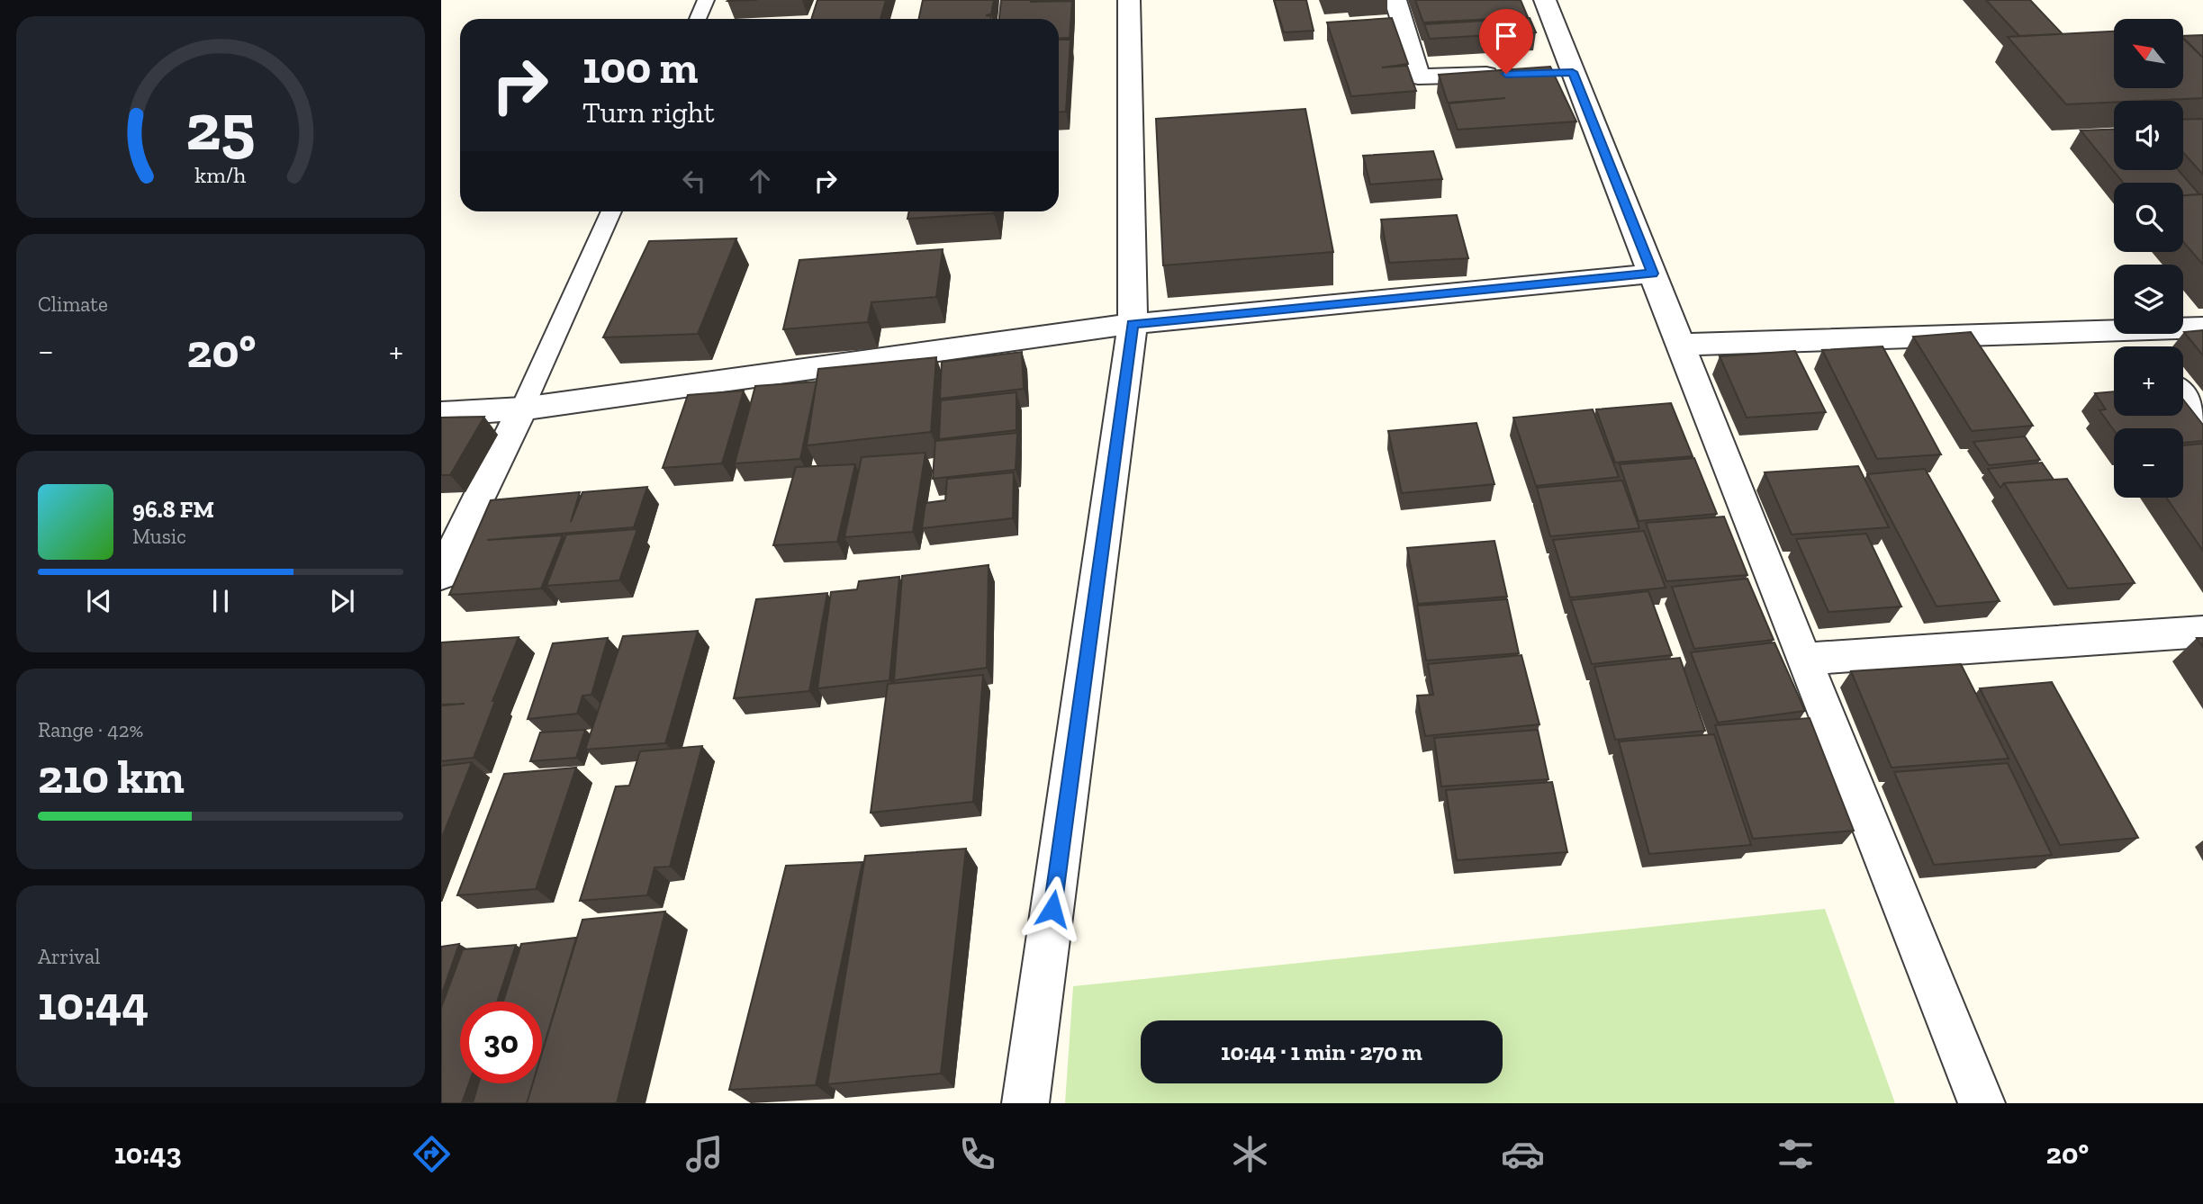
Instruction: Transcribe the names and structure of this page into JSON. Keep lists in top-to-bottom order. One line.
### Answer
{"north":"top left","page":{"map_buttons":["+","−"],"turn":["100 m","Turn right"],"tile":["Climate",["Range · 42%","210 km"],["Arrival","10:44"]],"heat":["−","20°","+"],"song":["96.8 FM","Music"],"limit":"30","trip":"10:44 · 1 min · 270 m","tabs":["10:43","20°"],"gauge":["25","km/h"]}}
